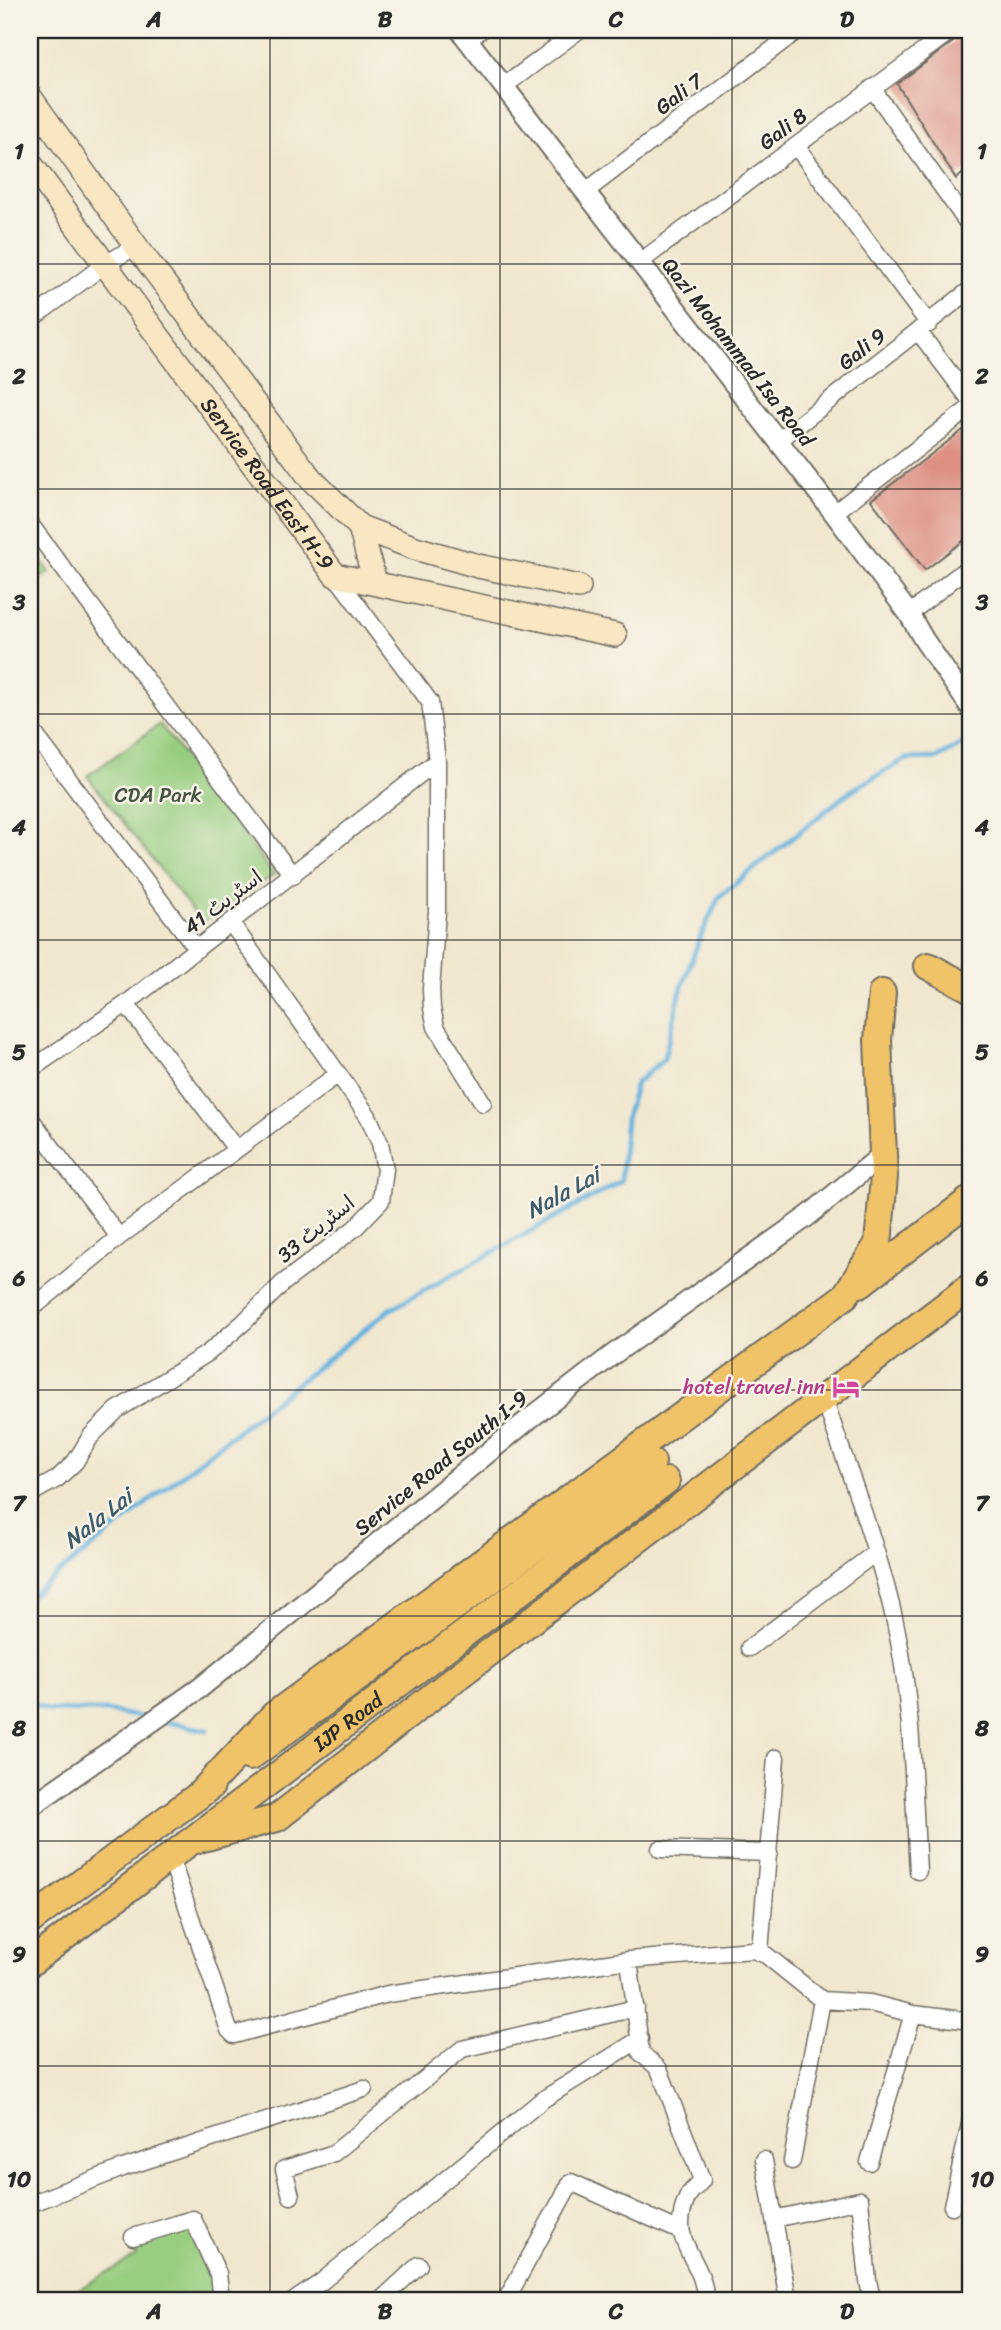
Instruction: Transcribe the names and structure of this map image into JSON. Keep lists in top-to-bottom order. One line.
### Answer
{"streets":{"highway":["IJP Road"],"main road":["Service Road East H-9"],"street":["Gali 7","Gali 8","Gali 9","Qazi Mohammad Isa Road","اسٹریٹ 41","اسٹریٹ 33","Service Road South I-9"]},"crossings":[["Gali 7","Qazi Mohammad Isa Road"],["Gali 8","Qazi Mohammad Isa Road"],["Gali 9","Qazi Mohammad Isa Road"],["اسٹریٹ 41","اسٹریٹ 33"]],"water":["Nala Lai"],"parks":["CDA Park"],"places":{"hotel":["hotel travel inn"]},"grid":{"columns":["A","B","C","D"],"rows":["1","2","3","4","5","6","7","8","9","10"]}}
